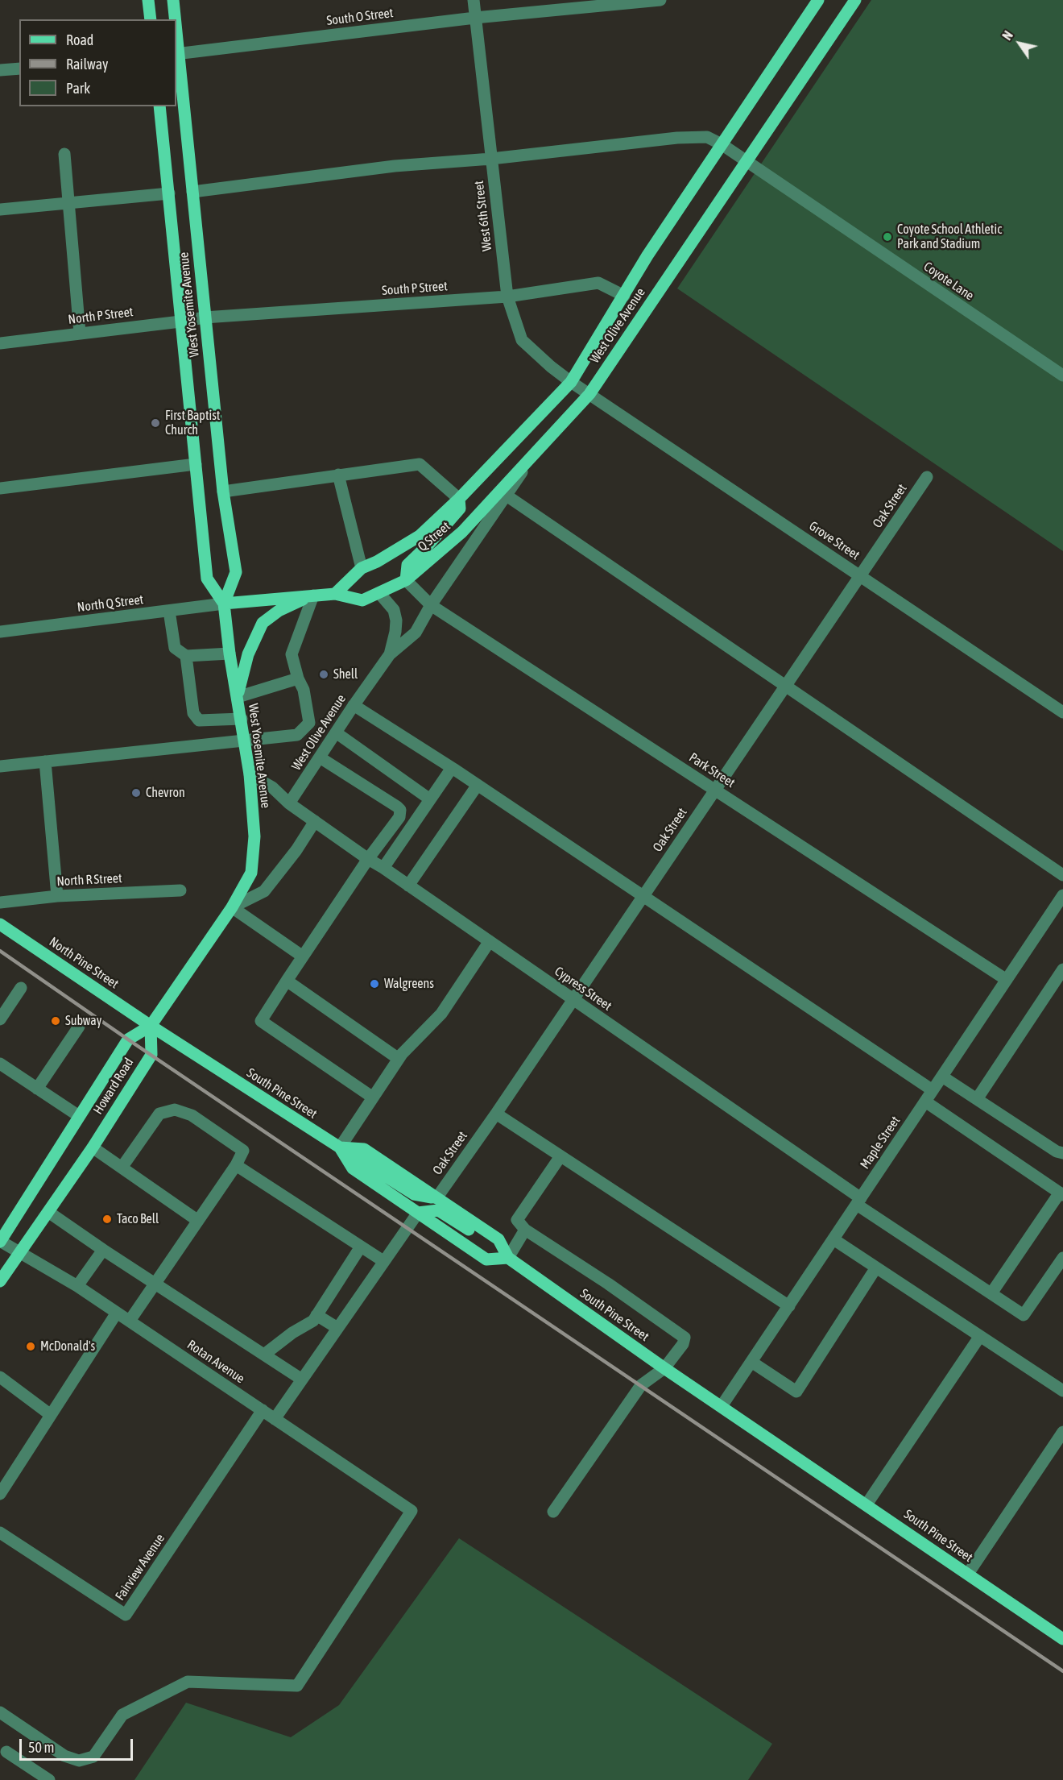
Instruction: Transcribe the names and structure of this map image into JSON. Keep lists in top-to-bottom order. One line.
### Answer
{"streets":{"main road":["West Yosemite Avenue","West Olive Avenue","Q Street","North Pine Street","Howard Road","South Pine Street"],"street":["South O Street","West 6th Street","Coyote Lane","South P Street","North P Street","Oak Street","Grove Street","North Q Street","Park Street","North R Street","Cypress Street","Maple Street","Rotan Avenue","Fairview Avenue"]},"crossings":[["South O Street","West 6th Street"],["South O Street","West Yosemite Avenue"],["West 6th Street","Coyote Lane"],["West 6th Street","South P Street"],["West 6th Street","West Olive Avenue"],["West 6th Street","Grove Street"],["Coyote Lane","West Yosemite Avenue"],["Coyote Lane","West Olive Avenue"],["South P Street","West Yosemite Avenue"],["South P Street","North P Street"],["South P Street","West Olive Avenue"],["West Yosemite Avenue","North P Street"],["West Yosemite Avenue","Q Street"],["West Yosemite Avenue","North Q Street"],["West Yosemite Avenue","Cypress Street"],["West Olive Avenue","Q Street"],["West Olive Avenue","Grove Street"],["West Olive Avenue","Park Street"],["West Olive Avenue","Cypress Street"],["Oak Street","Grove Street"],["Oak Street","Park Street"],["Oak Street","Cypress Street"],["Q Street","North Q Street"],["Q Street","Park Street"],["Park Street","Maple Street"],["North Pine Street","Howard Road"],["North Pine Street","South Pine Street"],["Cypress Street","Maple Street"],["Howard Road","South Pine Street"],["Howard Road","Rotan Avenue"],["South Pine Street","Maple Street"],["Rotan Avenue","Fairview Avenue"]],"places":["Coyote School Athletic Park and Stadium","First Baptist Church","Shell","Chevron","Walgreens","Subway","Taco Bell","McDonald's"],"legend":["Road","Railway","Park"],"scale_bar":"50 m","north":"top left"}
